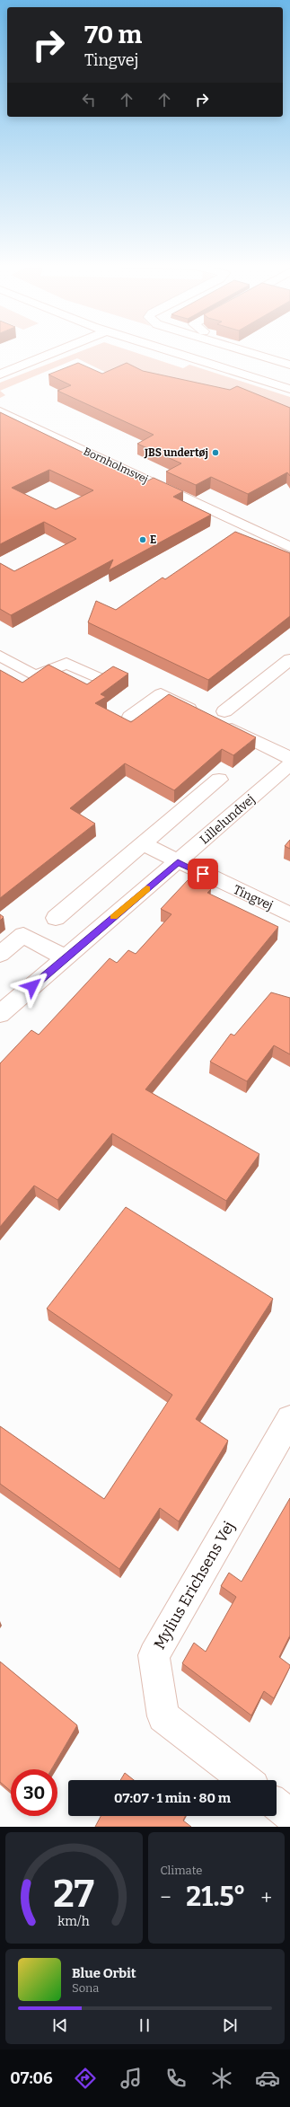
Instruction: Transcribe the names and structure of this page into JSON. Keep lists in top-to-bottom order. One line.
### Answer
{"streets":{"street":["Bornholmsvej","Lillelundvej","Tingvej","Mylius Erichsens Vej"]},"crossings":[["Lillelundvej","Tingvej"]],"places":["JBS undertøj","E"],"page":{"turn":["70 m","Tingvej"],"limit":"30","trip":"07:07 · 1 min · 80 m","tile":"Climate","heat":["−","21.5°","+"],"song":["Blue Orbit","Sona"],"tabs":"07:06","gauge":["27","km/h"]}}
